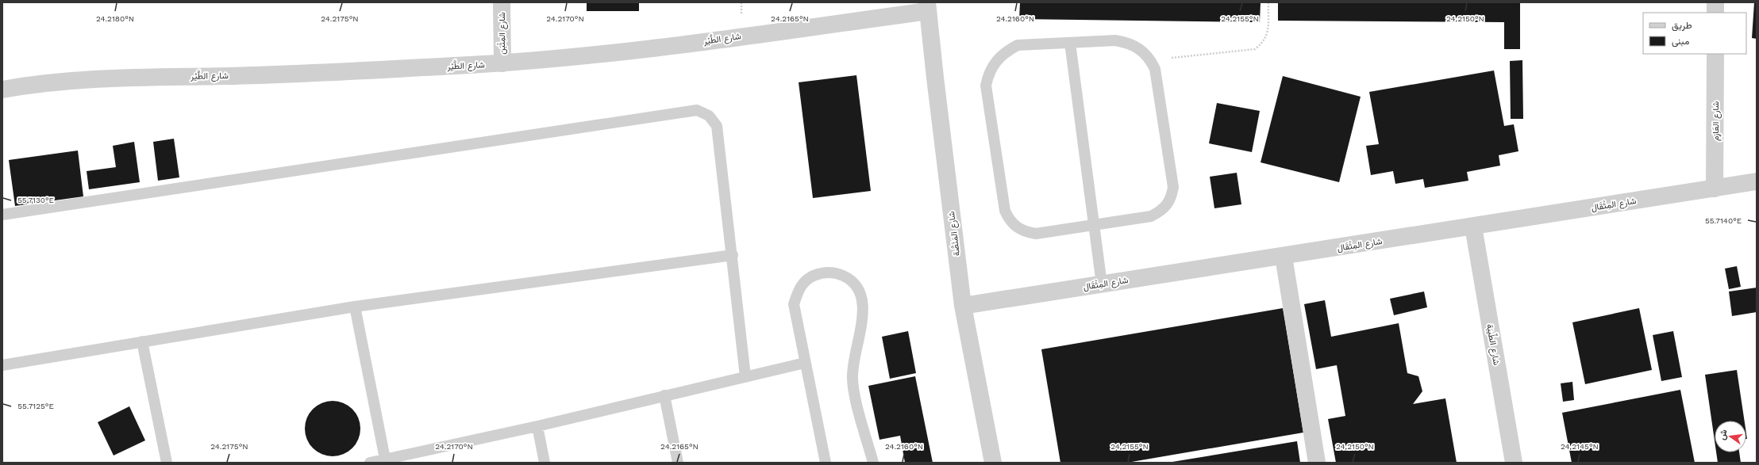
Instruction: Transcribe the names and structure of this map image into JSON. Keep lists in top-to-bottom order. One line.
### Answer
{"streets":{"street":["شارع المِثْبَن","شارع الطَّيْر","شارع العَازِم","شارع المِثْقَال","شارع المَنَصَّة","شارع الطِّيبَة"]},"crossings":[["شارع المِثْبَن","شارع الطَّيْر"],["شارع الطَّيْر","شارع المَنَصَّة"],["شارع العَازِم","شارع المِثْقَال"],["شارع المِثْقَال","شارع المَنَصَّة"],["شارع المِثْقَال","شارع الطِّيبَة"]],"legend":["طريق","مبنى"],"north":"left","coordinates":["24.2180°N","24.2175°N","24.2170°N","24.2165°N","24.2160°N","24.2155°N","24.2150°N","55.7130°E","55.7140°E","55.7125°E","24.2145°N"]}
